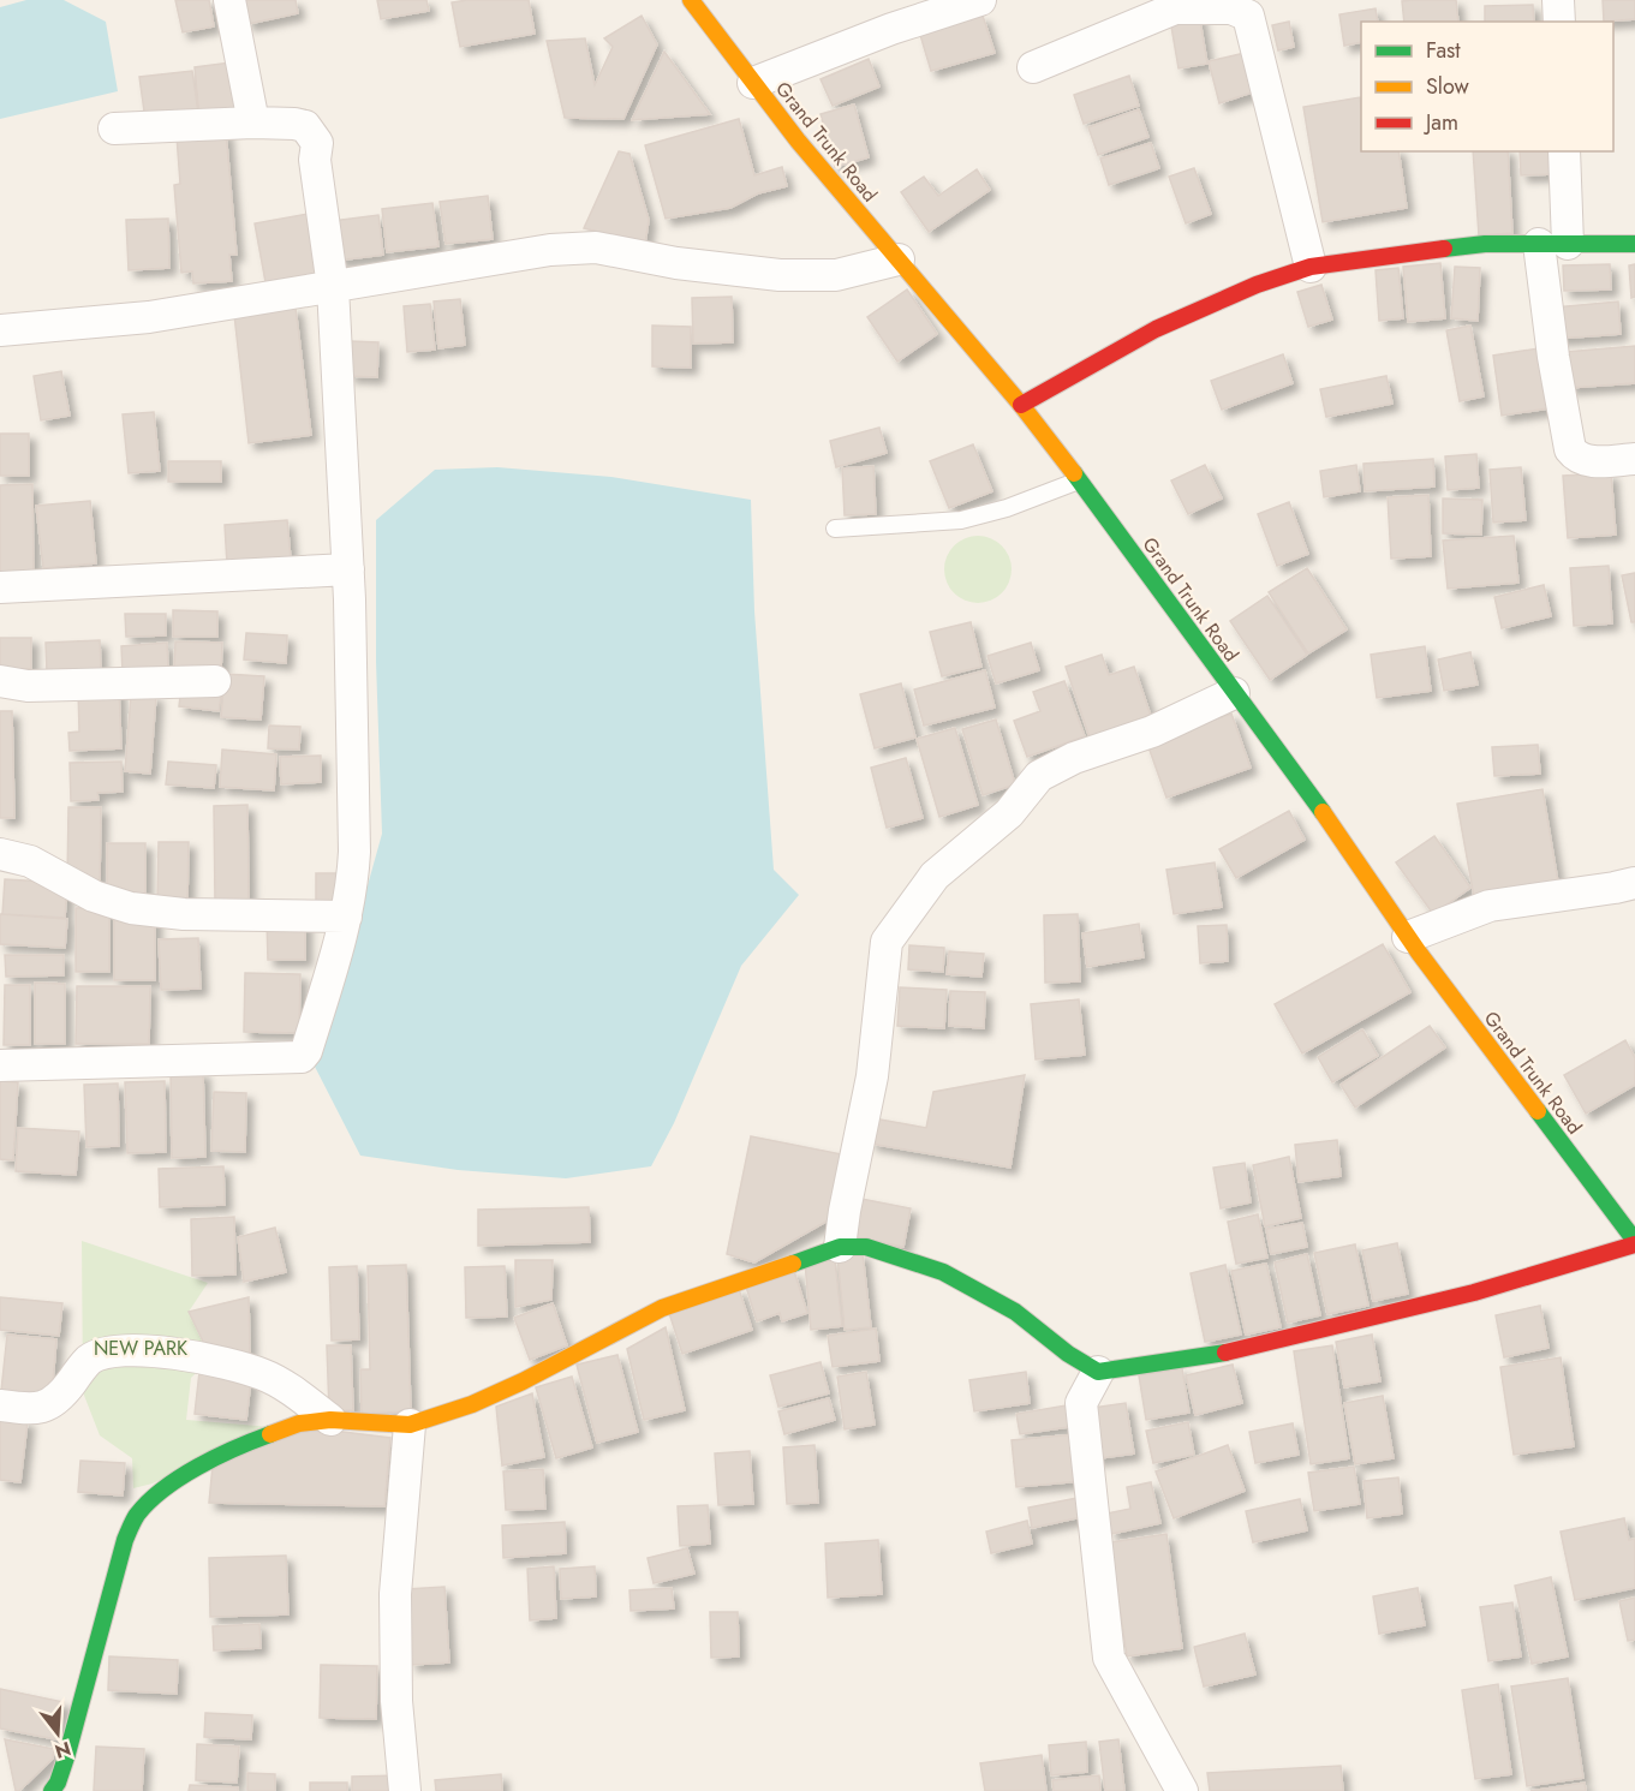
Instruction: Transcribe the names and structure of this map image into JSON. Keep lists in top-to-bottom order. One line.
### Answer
{"streets":{"street":["Grand Trunk Road"]},"parks":["NEW PARK"],"legend":["Fast","Slow","Jam"],"north":"bottom"}
